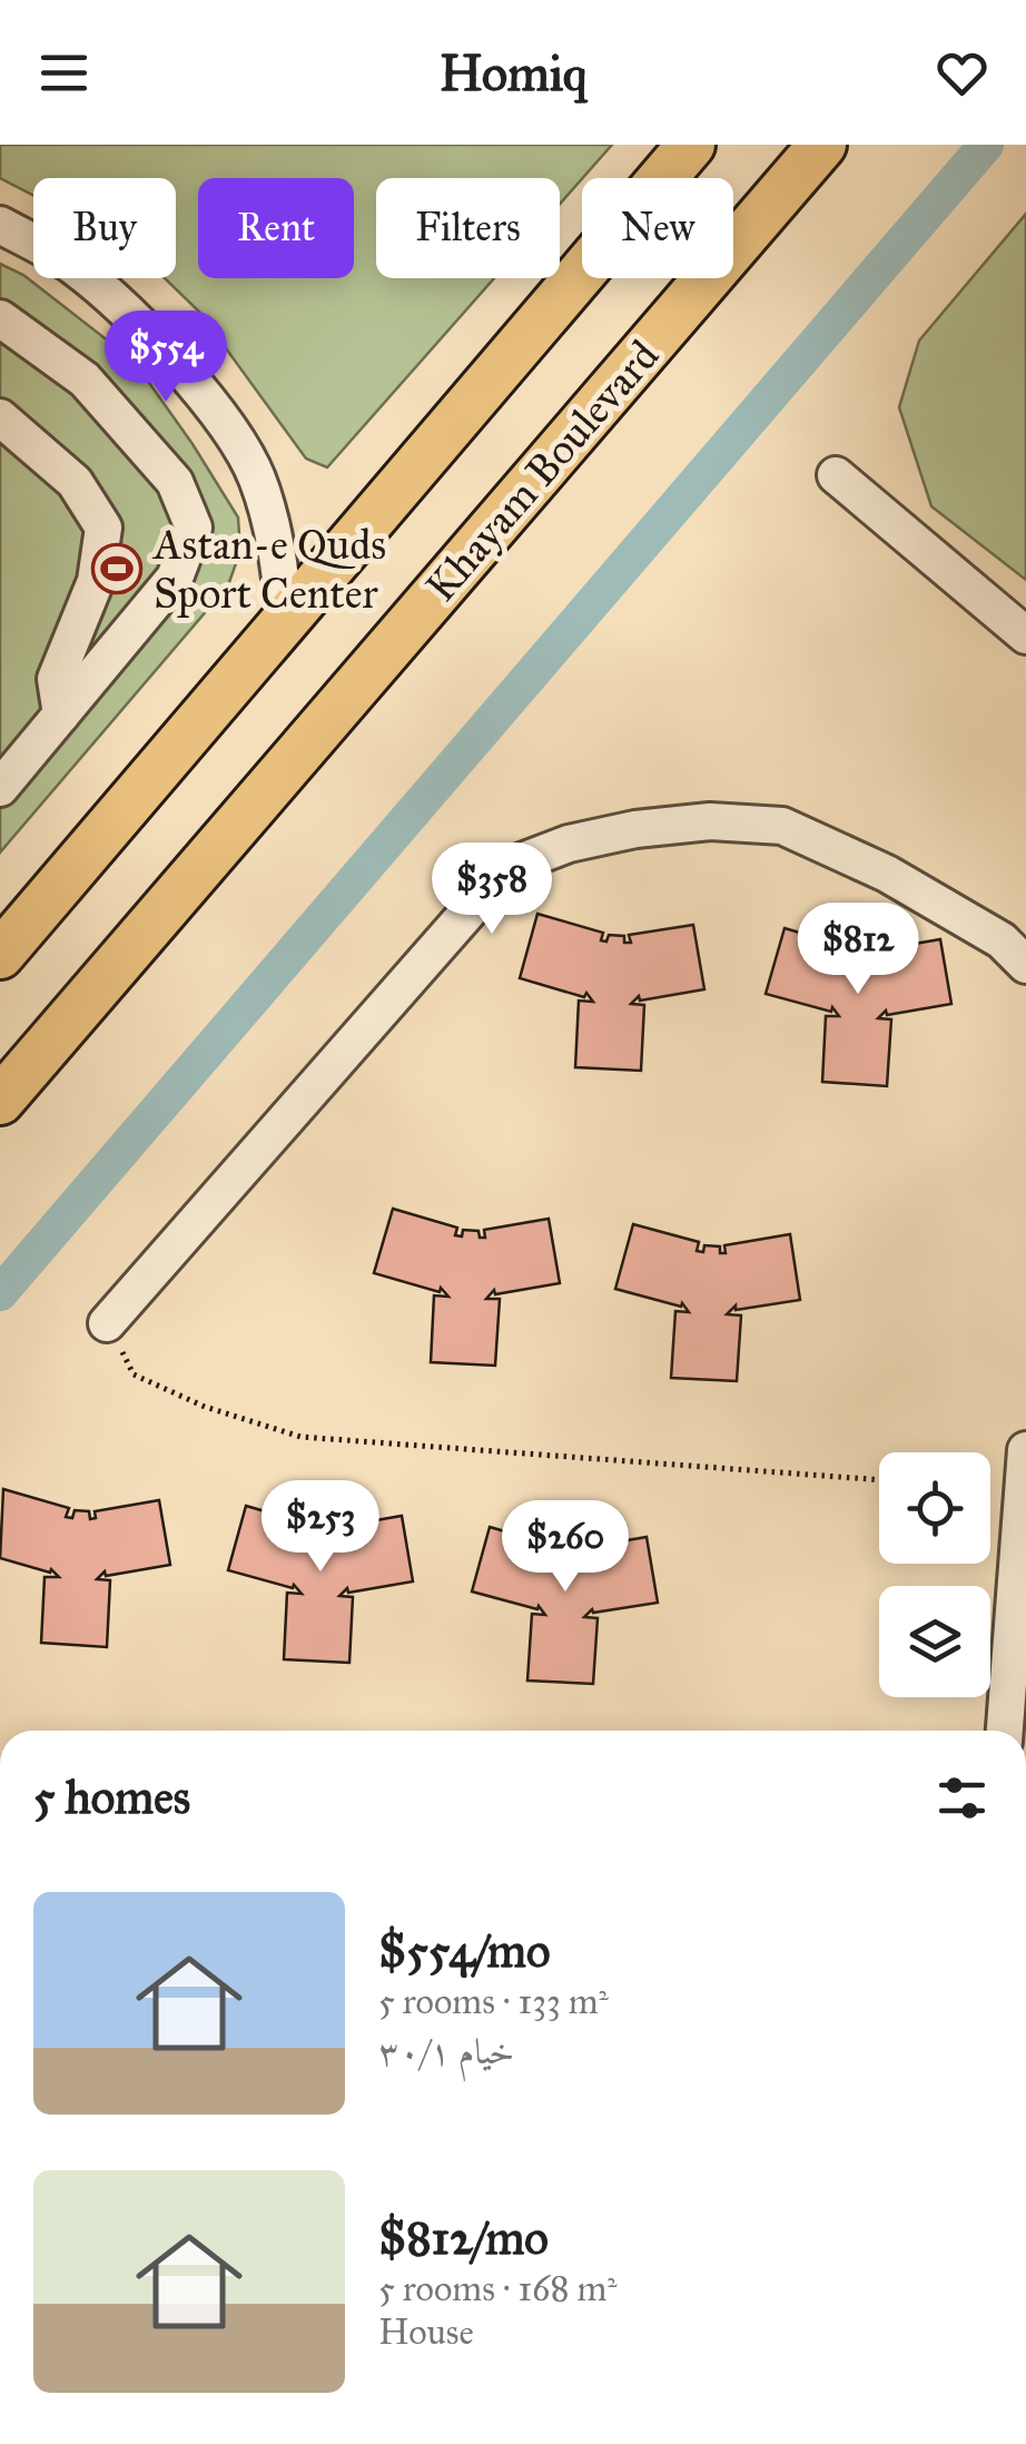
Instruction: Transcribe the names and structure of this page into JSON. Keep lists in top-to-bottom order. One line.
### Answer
{"streets":{"main road":["Khayam Boulevard"]},"places":{"sports":["Astan-e Quds Sport Center"]},"page":{"header":"Homiq","chip":["Buy","Rent","Filters","New"],"price":["$554","$358","$812","$253","$260"],"heading":"5 homes","list":[{"name":"$554/mo","note":"5 rooms · 133 m² · خیام ۳۰/۱"},{"name":"$812/mo","note":"5 rooms · 168 m² · House"}]}}
